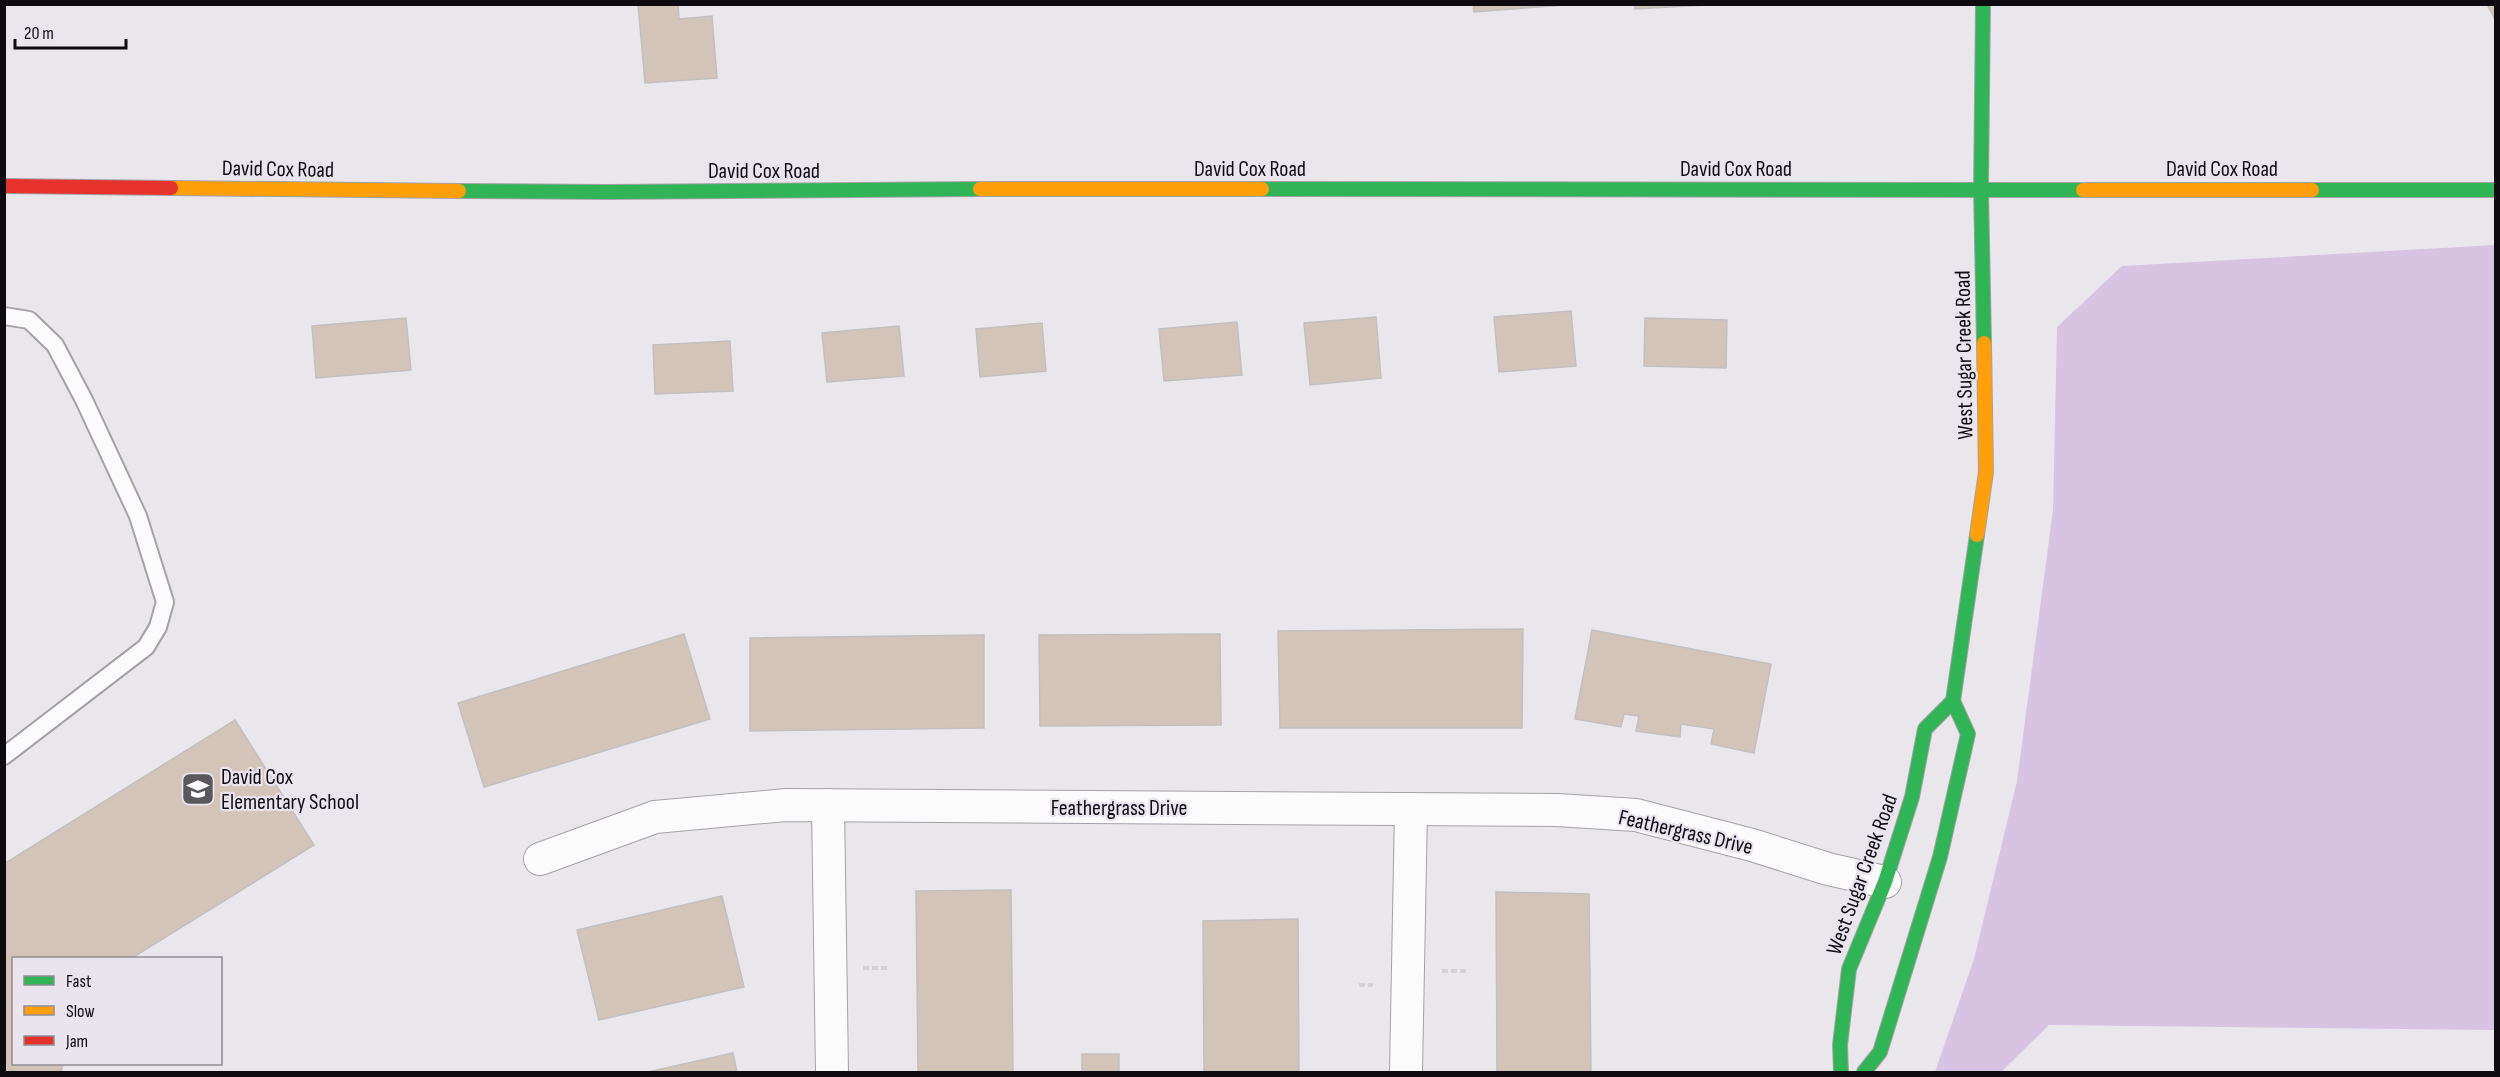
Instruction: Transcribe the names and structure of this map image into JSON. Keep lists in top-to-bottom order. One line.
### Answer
{"streets":{"main road":["David Cox Road","West Sugar Creek Road"],"street":["Feathergrass Drive"]},"crossings":[["David Cox Road","West Sugar Creek Road"],["West Sugar Creek Road","Feathergrass Drive"]],"places":{"school or university":["David Cox Elementary School"]},"legend":["Fast","Slow","Jam"],"scale_bar":"20 m"}
